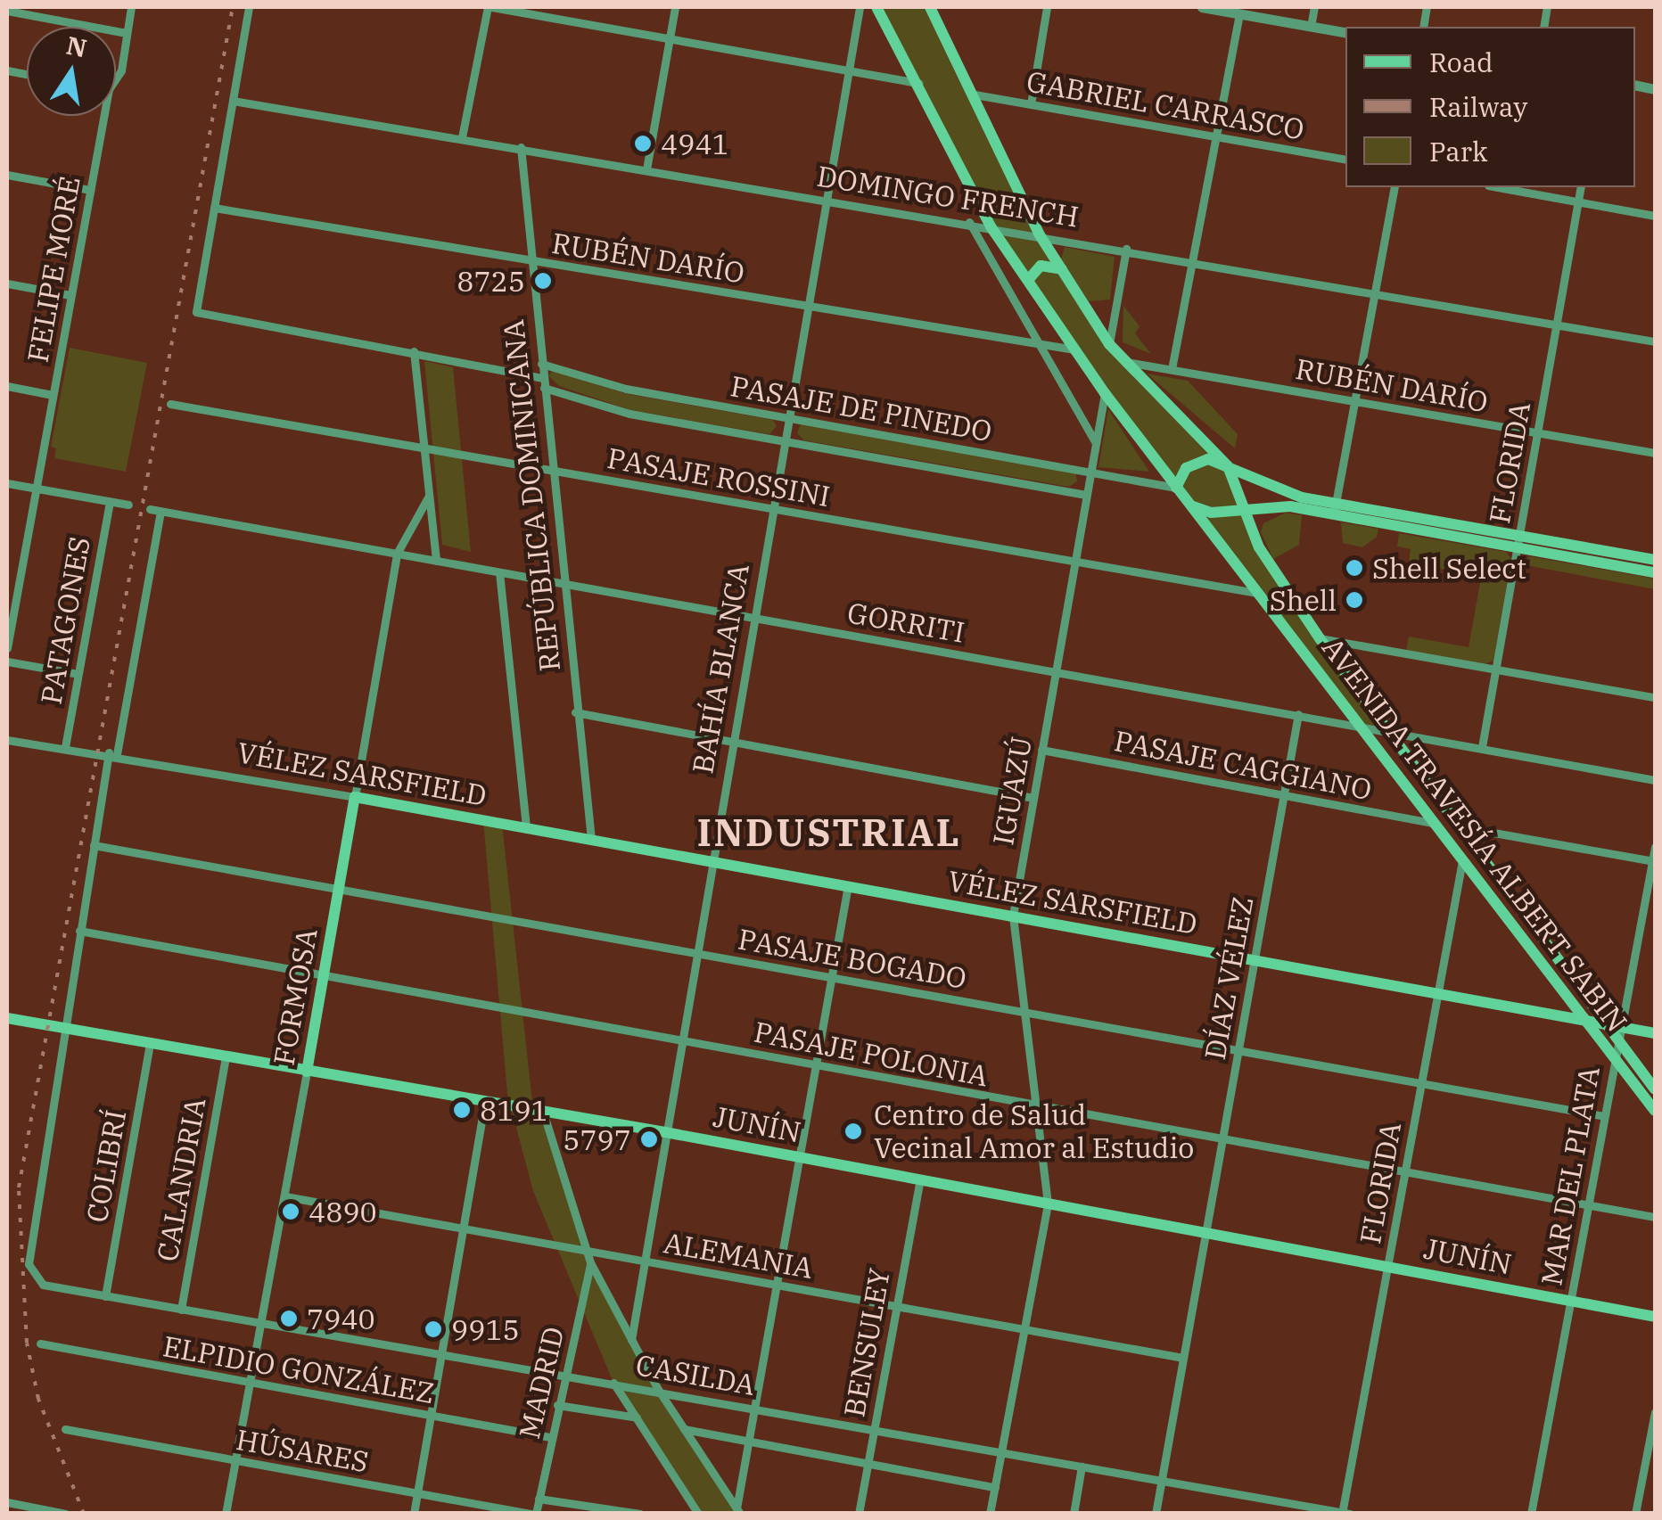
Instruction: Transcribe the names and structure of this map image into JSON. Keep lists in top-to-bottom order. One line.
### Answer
{"streets":{"main road":["VÉLEZ SARSFIELD","AVENIDA TRAVESÍA ALBERT SABIN","FORMOSA","JUNÍN"],"street":["GABRIEL CARRASCO","DOMINGO FRENCH","RUBÉN DARÍO","FELIPE MORÉ","PASAJE DE PINEDO","FLORIDA","PASAJE ROSSINI","REPÚBLICA DOMINICANA","PATAGONES","GORRITI","BAHÍA BLANCA","PASAJE CAGGIANO","IGUAZÚ","PASAJE BOGADO","DÍAZ VÉLEZ","PASAJE POLONIA","COLIBRÍ","MAR DEL PLATA","CALANDRIA","ALEMANIA","BENSULEY","ELPIDIO GONZÁLEZ","CASILDA","MADRID","HÚSARES"]},"crossings":[["GABRIEL CARRASCO","AVENIDA TRAVESÍA ALBERT SABIN"],["DOMINGO FRENCH","FLORIDA"],["DOMINGO FRENCH","REPÚBLICA DOMINICANA"],["DOMINGO FRENCH","BAHÍA BLANCA"],["DOMINGO FRENCH","AVENIDA TRAVESÍA ALBERT SABIN"],["RUBÉN DARÍO","FLORIDA"],["RUBÉN DARÍO","REPÚBLICA DOMINICANA"],["RUBÉN DARÍO","BAHÍA BLANCA"],["RUBÉN DARÍO","AVENIDA TRAVESÍA ALBERT SABIN"],["PASAJE DE PINEDO","REPÚBLICA DOMINICANA"],["PASAJE DE PINEDO","BAHÍA BLANCA"],["PASAJE DE PINEDO","IGUAZÚ"],["PASAJE DE PINEDO","AVENIDA TRAVESÍA ALBERT SABIN"],["FLORIDA","GORRITI"],["FLORIDA","VÉLEZ SARSFIELD"],["FLORIDA","AVENIDA TRAVESÍA ALBERT SABIN"],["FLORIDA","PASAJE BOGADO"],["FLORIDA","PASAJE POLONIA"],["FLORIDA","JUNÍN"],["FLORIDA","CASILDA"],["PASAJE ROSSINI","REPÚBLICA DOMINICANA"],["PASAJE ROSSINI","BAHÍA BLANCA"],["PASAJE ROSSINI","IGUAZÚ"],["PASAJE ROSSINI","AVENIDA TRAVESÍA ALBERT SABIN"],["REPÚBLICA DOMINICANA","GORRITI"],["REPÚBLICA DOMINICANA","VÉLEZ SARSFIELD"],["PATAGONES","VÉLEZ SARSFIELD"],["GORRITI","BAHÍA BLANCA"],["GORRITI","IGUAZÚ"],["GORRITI","AVENIDA TRAVESÍA ALBERT SABIN"],["GORRITI","DÍAZ VÉLEZ"],["GORRITI","FORMOSA"],["BAHÍA BLANCA","VÉLEZ SARSFIELD"],["BAHÍA BLANCA","PASAJE BOGADO"],["BAHÍA BLANCA","PASAJE POLONIA"],["BAHÍA BLANCA","JUNÍN"],["BAHÍA BLANCA","ALEMANIA"],["PASAJE CAGGIANO","IGUAZÚ"],["PASAJE CAGGIANO","AVENIDA TRAVESÍA ALBERT SABIN"],["PASAJE CAGGIANO","DÍAZ VÉLEZ"],["VÉLEZ SARSFIELD","IGUAZÚ"],["VÉLEZ SARSFIELD","AVENIDA TRAVESÍA ALBERT SABIN"],["VÉLEZ SARSFIELD","DÍAZ VÉLEZ"],["VÉLEZ SARSFIELD","FORMOSA"],["VÉLEZ SARSFIELD","MAR DEL PLATA"],["IGUAZÚ","AVENIDA TRAVESÍA ALBERT SABIN"],["IGUAZÚ","PASAJE BOGADO"],["IGUAZÚ","PASAJE POLONIA"],["IGUAZÚ","JUNÍN"],["IGUAZÚ","ALEMANIA"],["IGUAZÚ","CASILDA"],["AVENIDA TRAVESÍA ALBERT SABIN","MAR DEL PLATA"],["PASAJE BOGADO","DÍAZ VÉLEZ"],["PASAJE BOGADO","FORMOSA"],["PASAJE BOGADO","MAR DEL PLATA"],["DÍAZ VÉLEZ","PASAJE POLONIA"],["DÍAZ VÉLEZ","JUNÍN"],["DÍAZ VÉLEZ","ALEMANIA"],["DÍAZ VÉLEZ","CASILDA"],["FORMOSA","PASAJE POLONIA"],["FORMOSA","JUNÍN"],["FORMOSA","ALEMANIA"],["FORMOSA","ELPIDIO GONZÁLEZ"],["FORMOSA","CASILDA"],["FORMOSA","HÚSARES"],["PASAJE POLONIA","MAR DEL PLATA"],["JUNÍN","COLIBRÍ"],["JUNÍN","MAR DEL PLATA"],["JUNÍN","CALANDRIA"],["JUNÍN","BENSULEY"],["JUNÍN","CASILDA"],["COLIBRÍ","CASILDA"],["CALANDRIA","CASILDA"],["ALEMANIA","BENSULEY"],["BENSULEY","CASILDA"],["ELPIDIO GONZÁLEZ","MADRID"],["CASILDA","MADRID"],["MADRID","HÚSARES"]],"districts":["INDUSTRIAL"],"places":["4941","8725","Shell Select","Shell","8191","Centro de Salud Vecinal Amor al Estudio","5797","4890","7940","9915"],"legend":["Road","Railway","Park"],"north":"top"}
